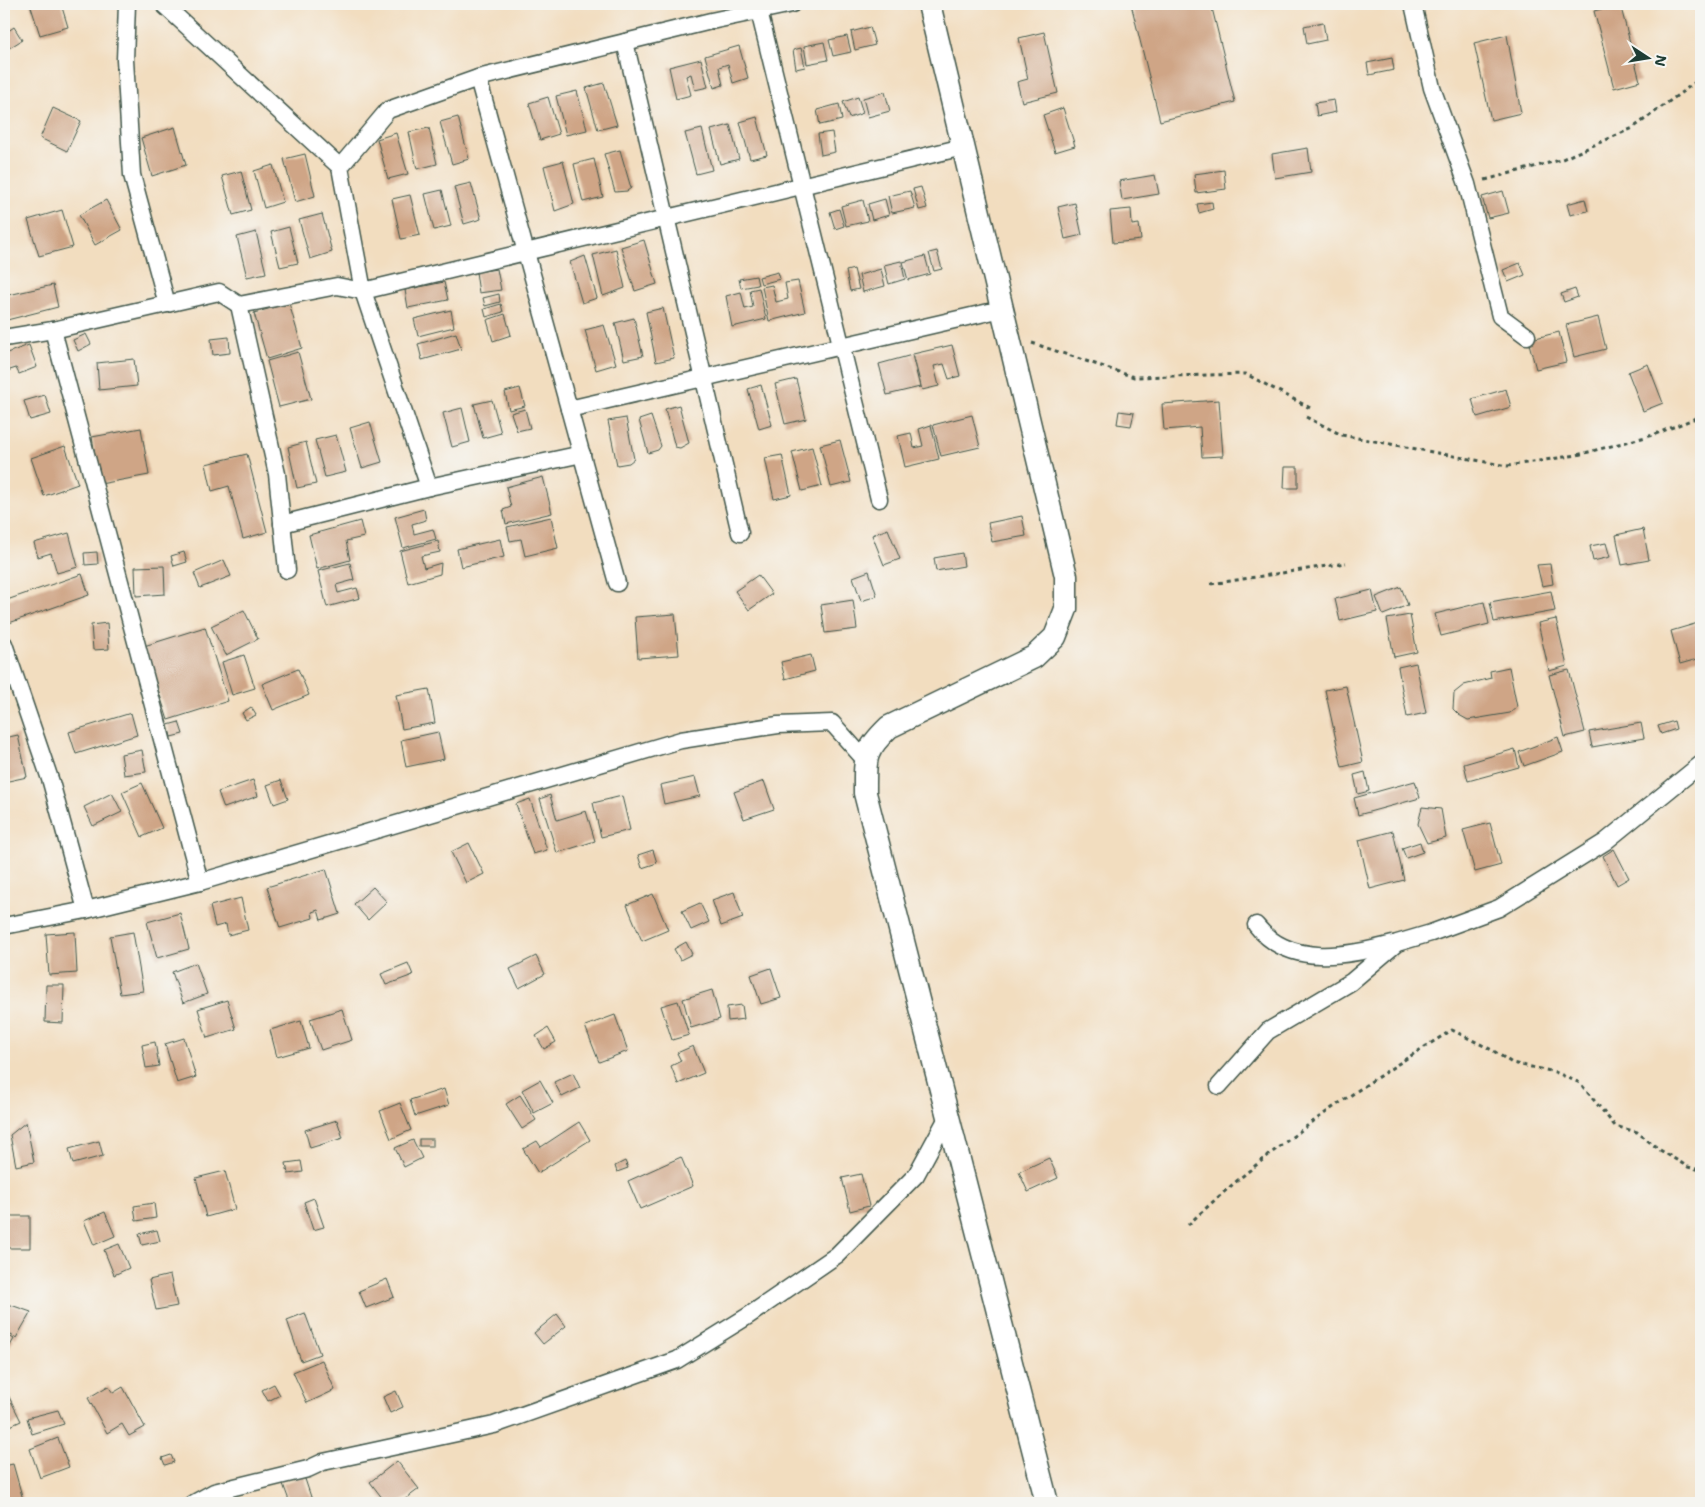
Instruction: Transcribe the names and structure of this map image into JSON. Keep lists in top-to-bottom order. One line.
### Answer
{"north":"right"}
